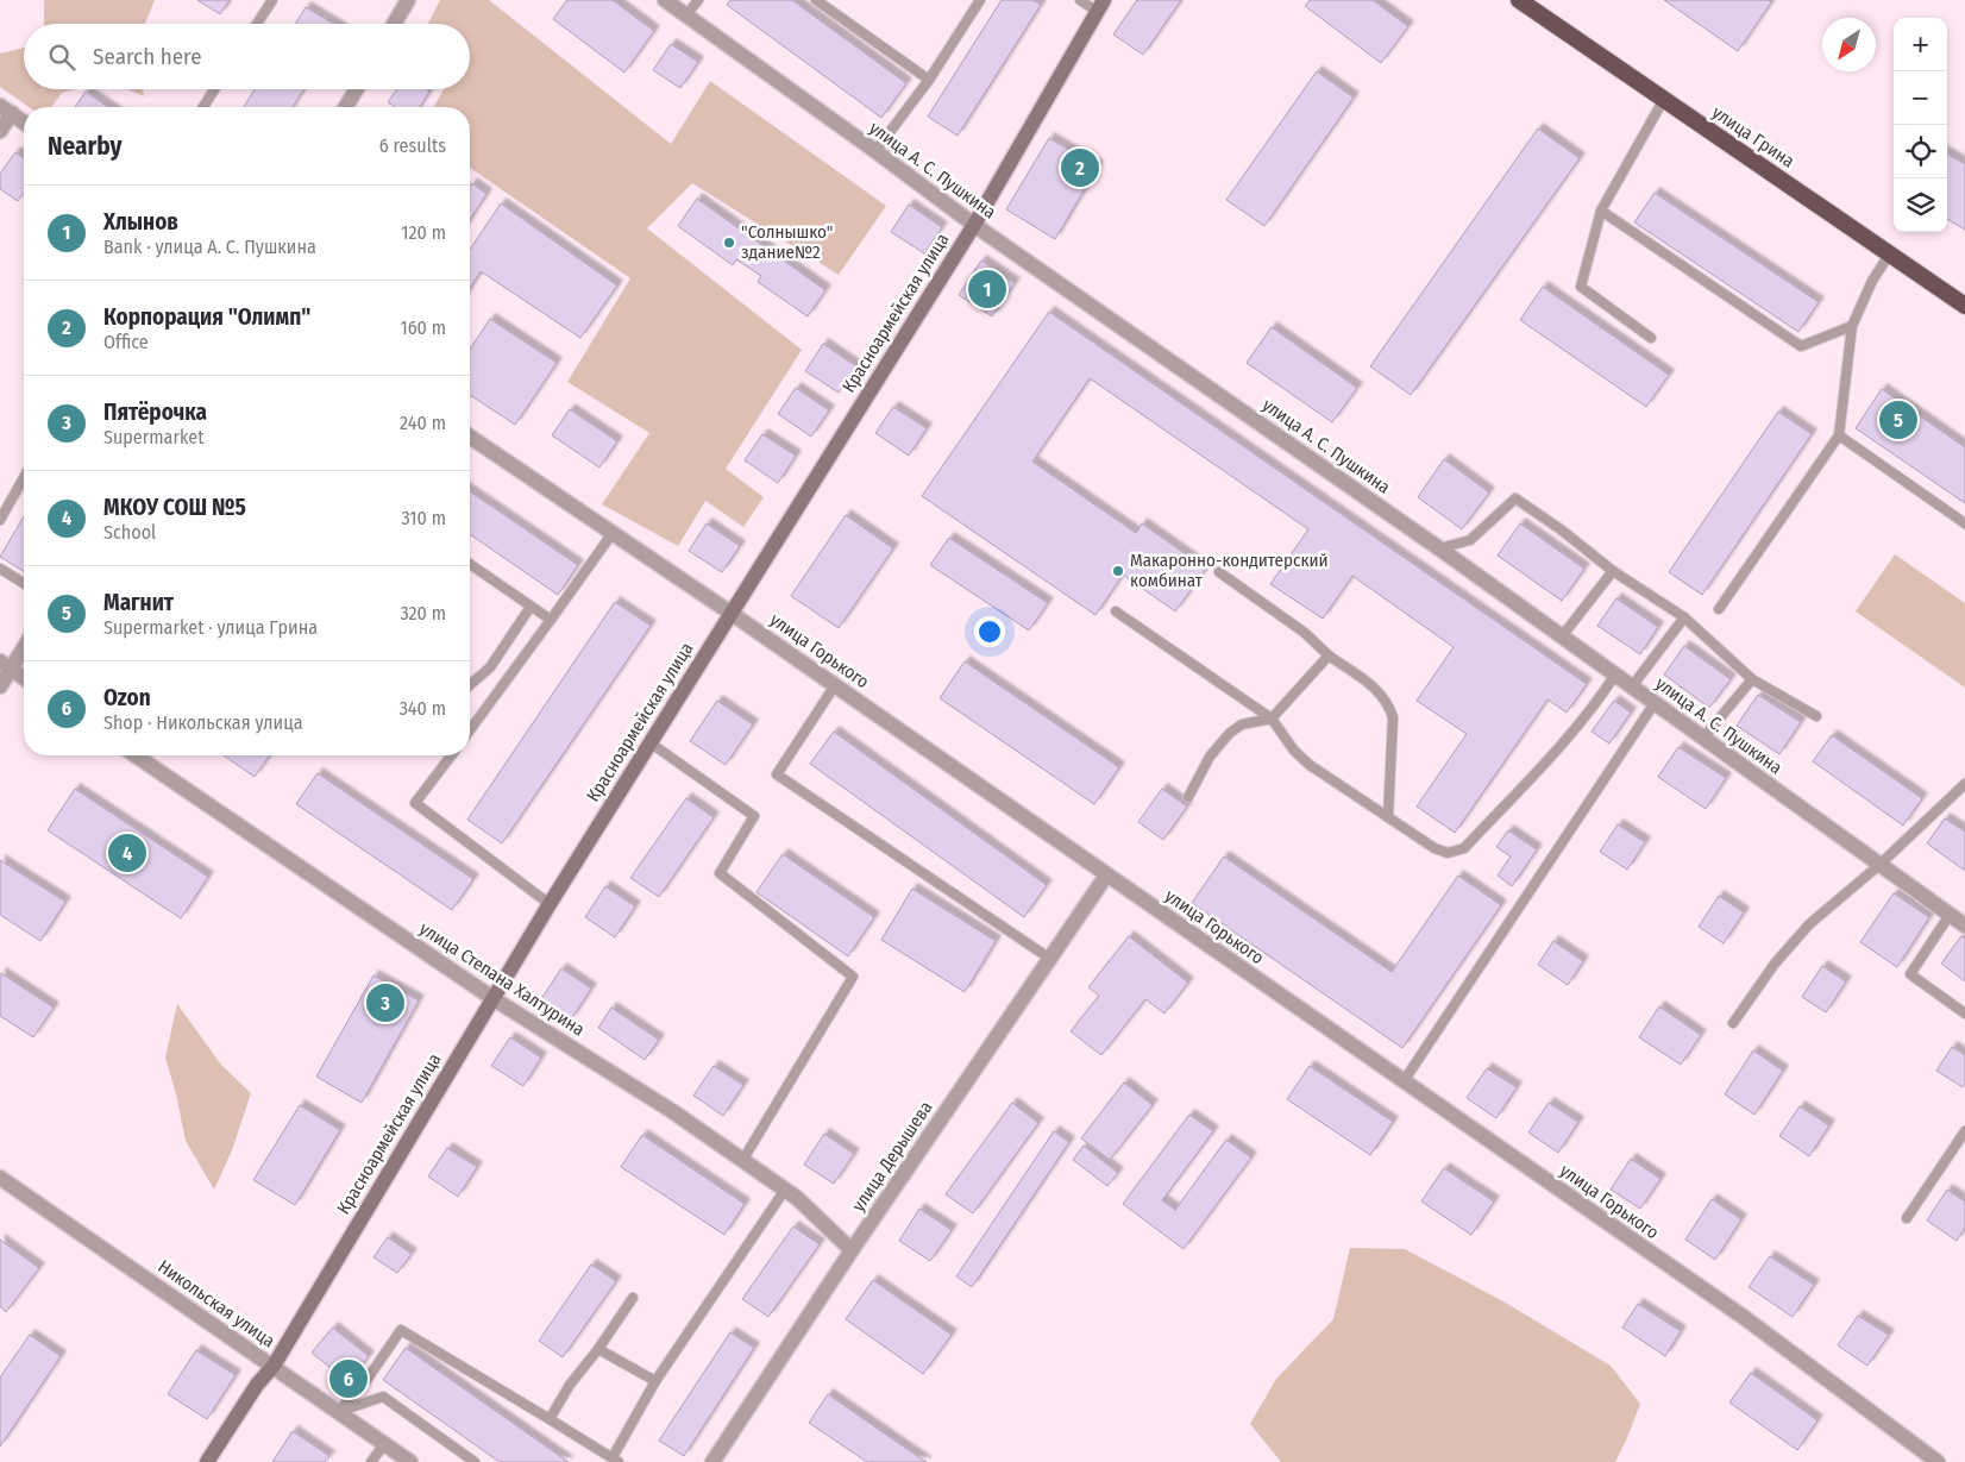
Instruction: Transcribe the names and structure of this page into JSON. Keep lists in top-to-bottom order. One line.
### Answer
{"streets":{"highway":["улица Грина"],"main road":["Красноармейская улица"],"street":["улица А. С. Пушкина","улица Горького","улица Степана Халтурина","улица Дерышева","Никольская улица"]},"crossings":[["улица А. С. Пушкина","Красноармейская улица"],["Красноармейская улица","улица Горького"],["Красноармейская улица","улица Степана Халтурина"],["Красноармейская улица","Никольская улица"],["улица Горького","улица Дерышева"],["улица Степана Халтурина","улица Дерышева"]],"places":["\"Солнышко\" здание№2","Макаронно-кондитерский комбинат"],"north":"bottom left","page":{"map_buttons":["+","−"],"search":"Search here","heading":["Nearby","6 results"],"pins":["2","1","5","4","3","6"],"list":[{"mark":"1","name":"Хлынов","note":"Bank · улица А. С. Пушкина","value":"120 m"},{"mark":"2","name":"Корпорация \"Олимп\"","note":"Office","value":"160 m"},{"mark":"3","name":"Пятёрочка","note":"Supermarket","value":"240 m"},{"mark":"4","name":"МКОУ СОШ №5","note":"School","value":"310 m"},{"mark":"5","name":"Магнит","note":"Supermarket · улица Грина","value":"320 m"},{"mark":"6","name":"Ozon","note":"Shop · Никольская улица","value":"340 m"}]}}
